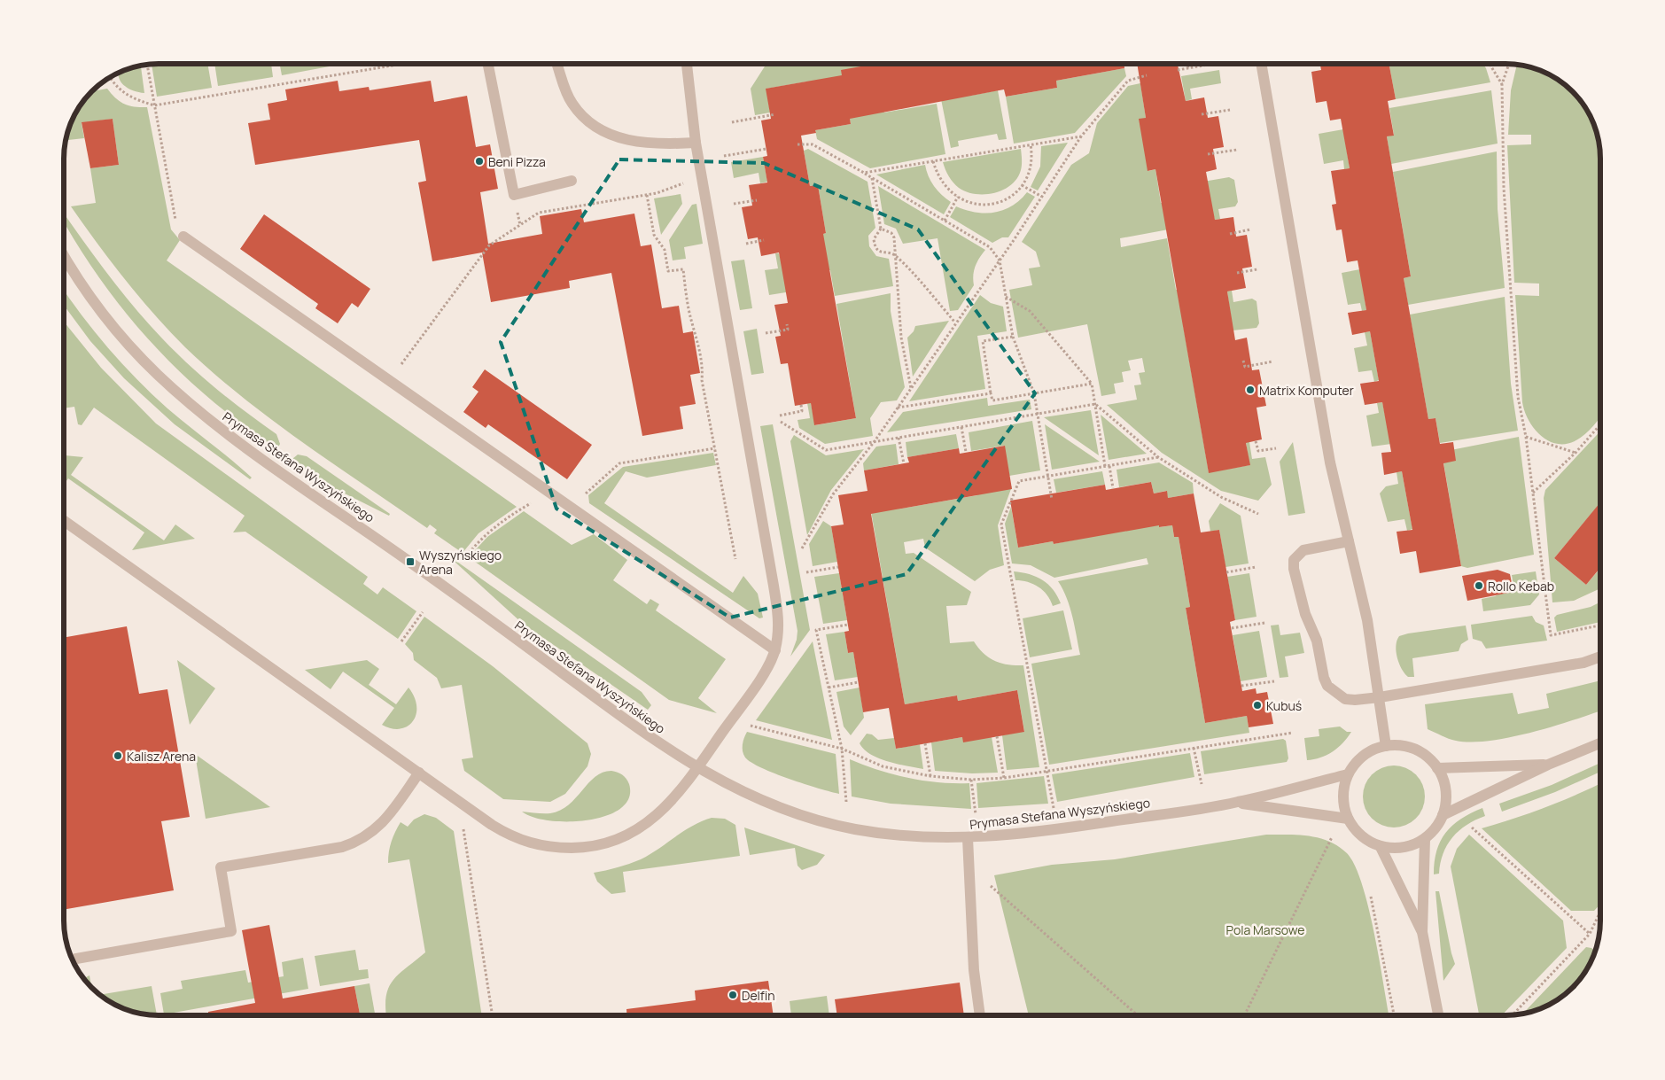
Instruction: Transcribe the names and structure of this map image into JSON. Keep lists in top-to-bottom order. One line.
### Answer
{"streets":{"street":["Prymasa Stefana Wyszyńskiego"]},"parks":["Pola Marsowe"],"places":{"other":["Beni Pizza","Matrix Komputer","Rollo Kebab","Kubuś","Kalisz Arena","Delfin"],"transit":["Wyszyńskiego Arena"]}}
